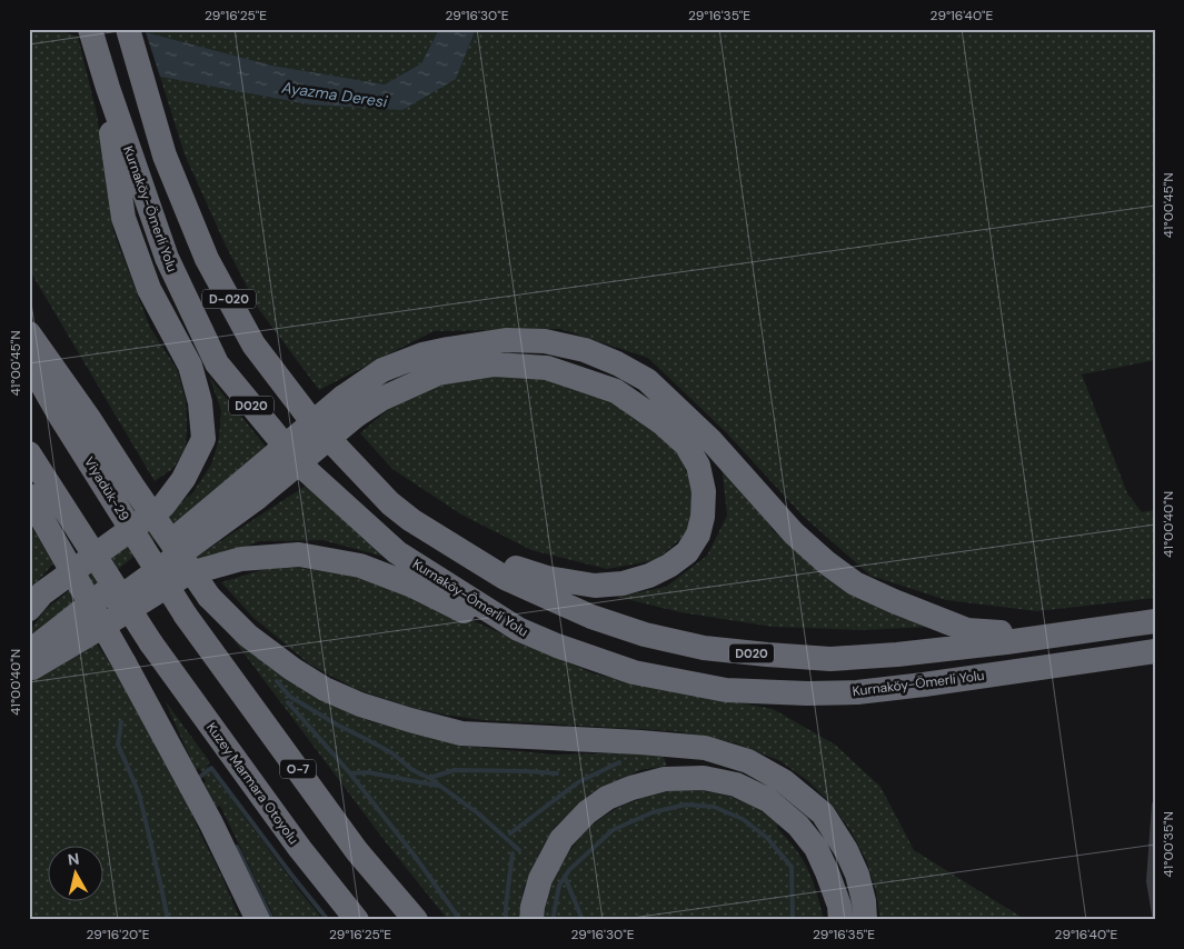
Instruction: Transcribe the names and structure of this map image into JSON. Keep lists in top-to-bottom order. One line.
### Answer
{"streets":{"highway":["Kurnaköy-Ömerli Yolu","D-020","D020","Viyadük-29","O-7","Kuzey Marmara Otoyolu"]},"crossings":[["D-020","D020"]],"water":["Ayazma Deresi"],"north":"top","coordinates":["29°16'25\"E","29°16'30\"E","29°16'35\"E","29°16'40\"E","41°00'45\"N","41°00'40\"N","41°00'35\"N","29°16'20\"E"]}
